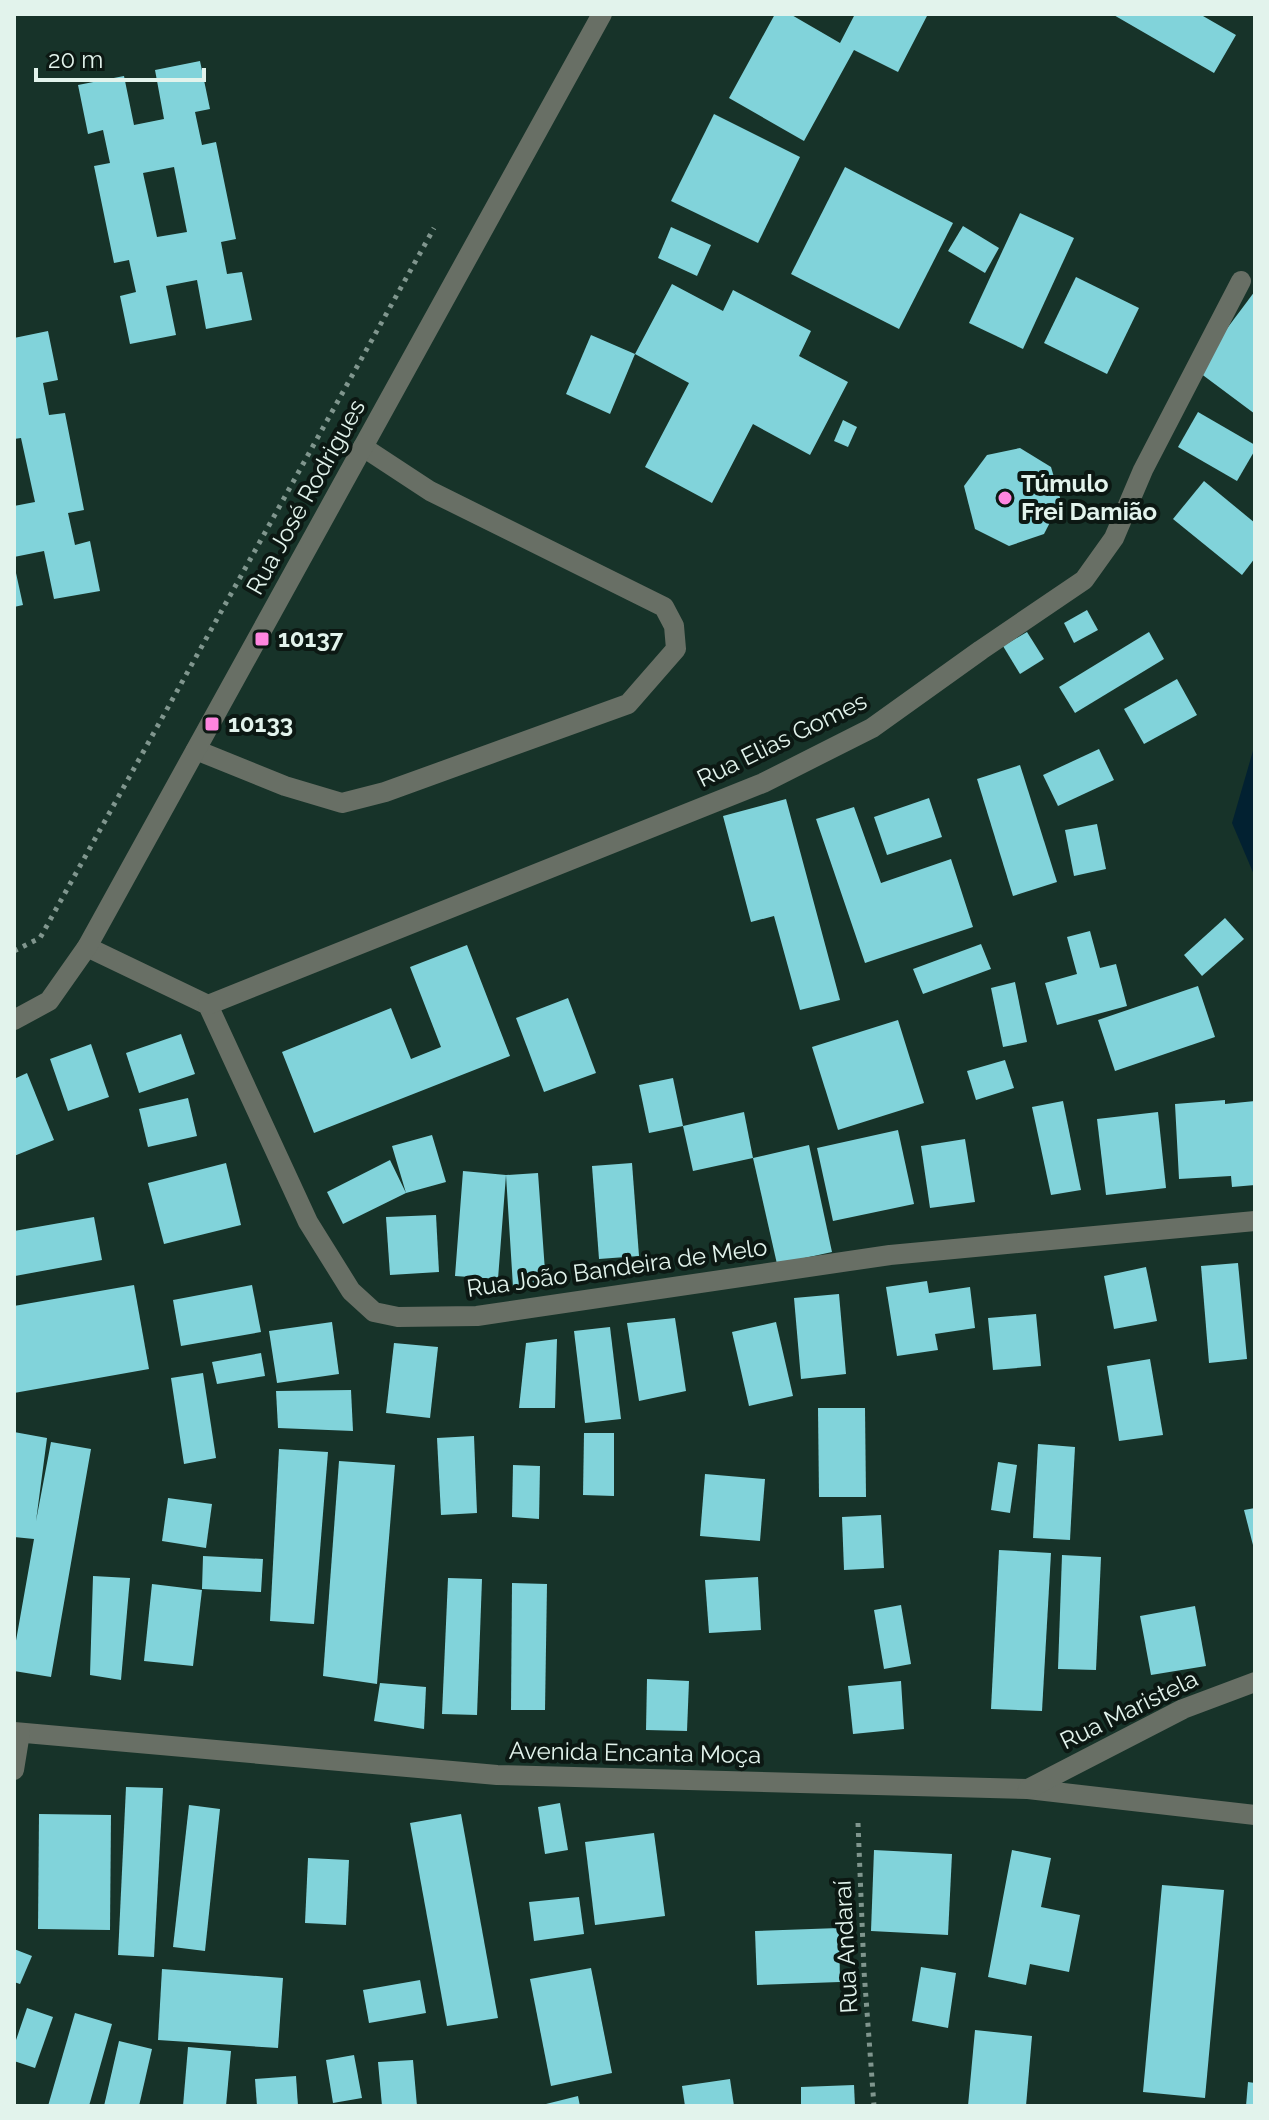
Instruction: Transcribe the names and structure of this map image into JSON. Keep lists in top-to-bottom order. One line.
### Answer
{"streets":{"street":["Rua José Rodrigues","Rua Elias Gomes","Rua João Bandeira de Melo","Rua Maristela","Avenida Encanta Moça"],"path":["Rua Andaraí"]},"crossings":[["Rua Elias Gomes","Rua João Bandeira de Melo"],["Rua Maristela","Avenida Encanta Moça"],["Avenida Encanta Moça","Rua Andaraí"]],"places":{"other":["Túmulo Frei Damião"],"transit":["10137","10133"]},"scale_bar":"20 m"}
